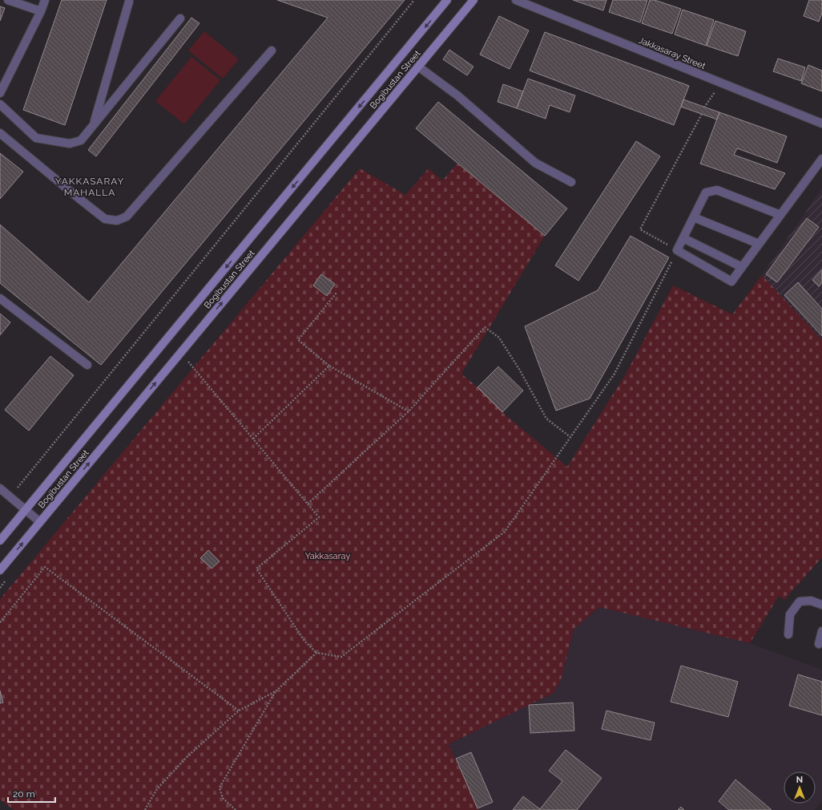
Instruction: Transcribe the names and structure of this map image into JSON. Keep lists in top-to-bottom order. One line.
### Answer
{"streets":{"street":["Jakkasaray Street","Bogibustan Street"]},"districts":["YAKKASARAY MAHALLA"],"parks":["Yakkasaray"],"scale_bar":"20 m","north":"top"}
